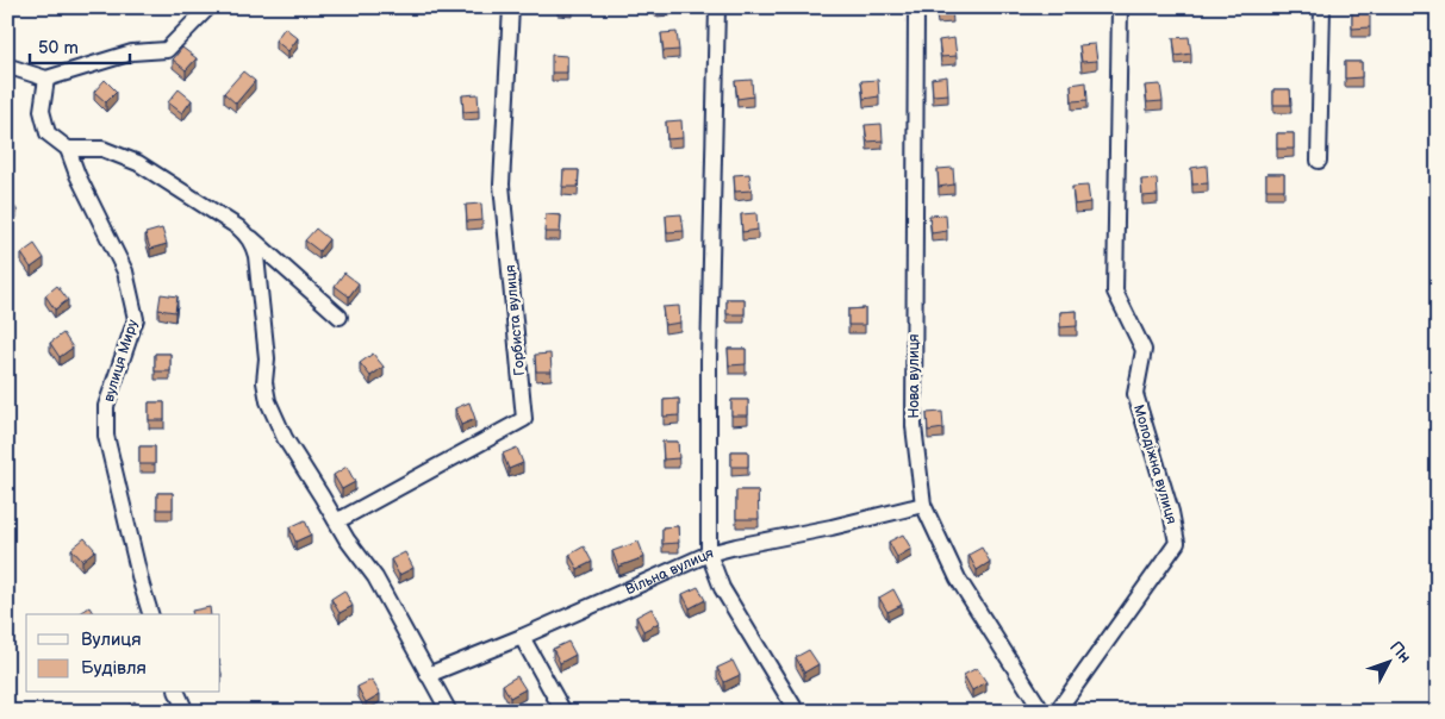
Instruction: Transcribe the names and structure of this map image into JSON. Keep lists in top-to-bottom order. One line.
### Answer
{"streets":{"street":["Горбиста вулиця","вулиця Миру","Нова вулиця","Молодіжна вулиця","Вільна вулиця"]},"crossings":[["Нова вулиця","Вільна вулиця"]],"legend":["Вулиця","Будівля"],"scale_bar":"50 m","north":"top right"}
